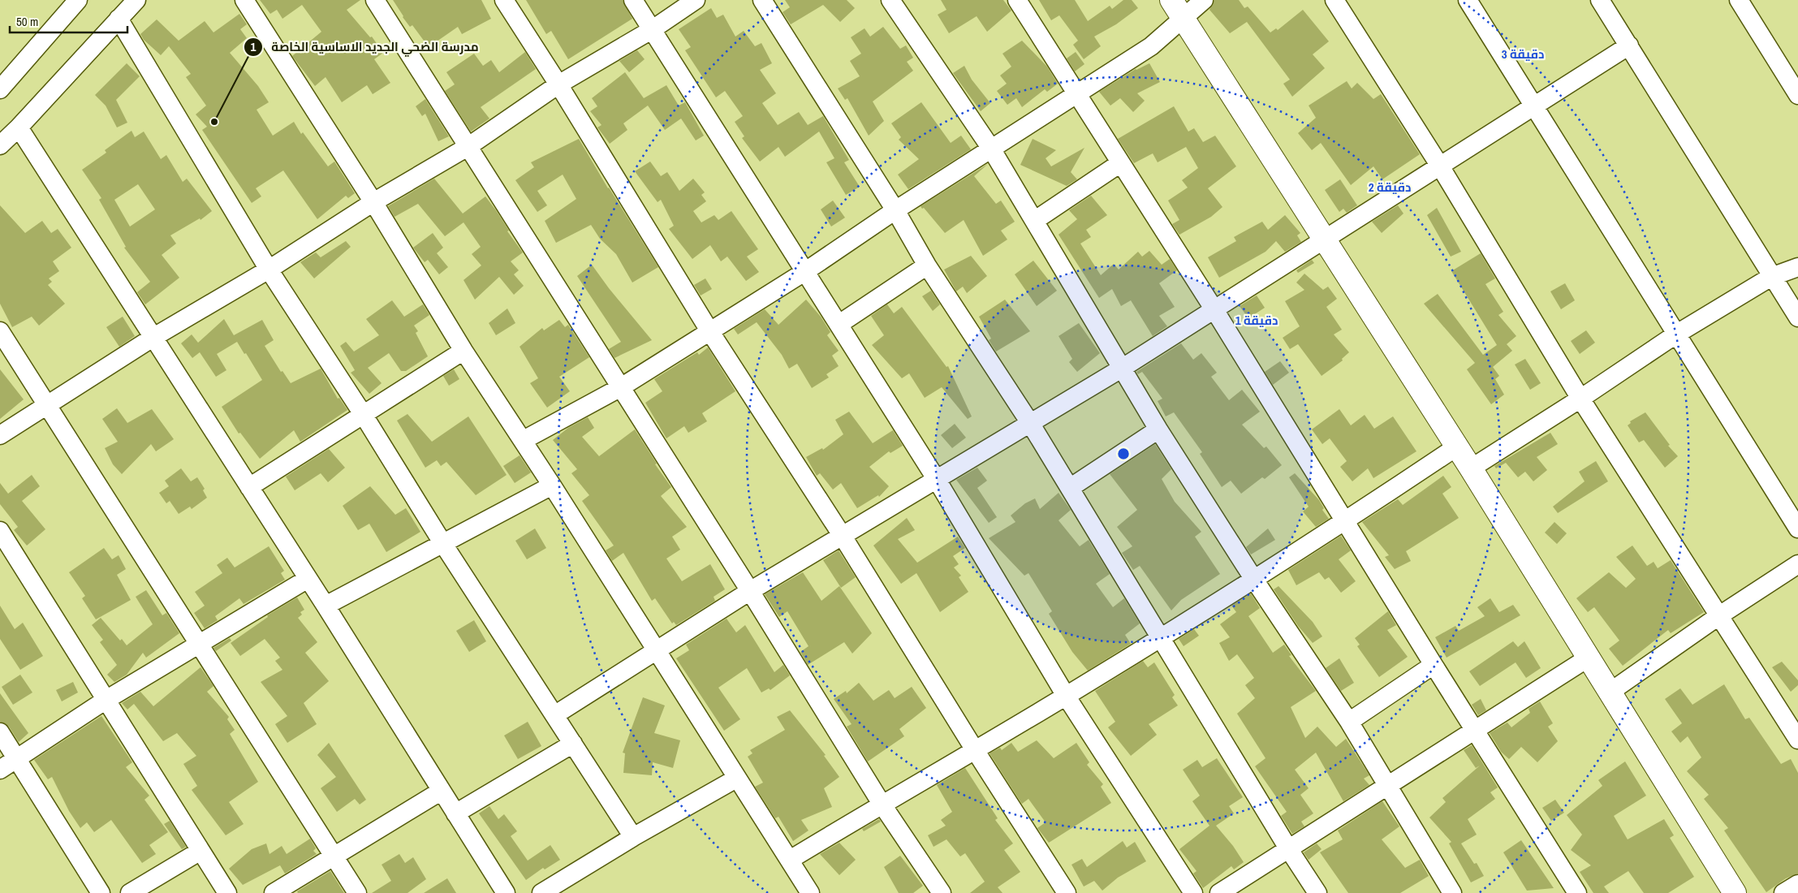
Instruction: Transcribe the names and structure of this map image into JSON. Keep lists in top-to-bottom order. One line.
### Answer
{"places":["مدرسة الضحي الجديد الاساسية الخاصة"],"scale_bar":"50 m","rings":["3 دقيقة","2 دقيقة","1 دقيقة"]}
